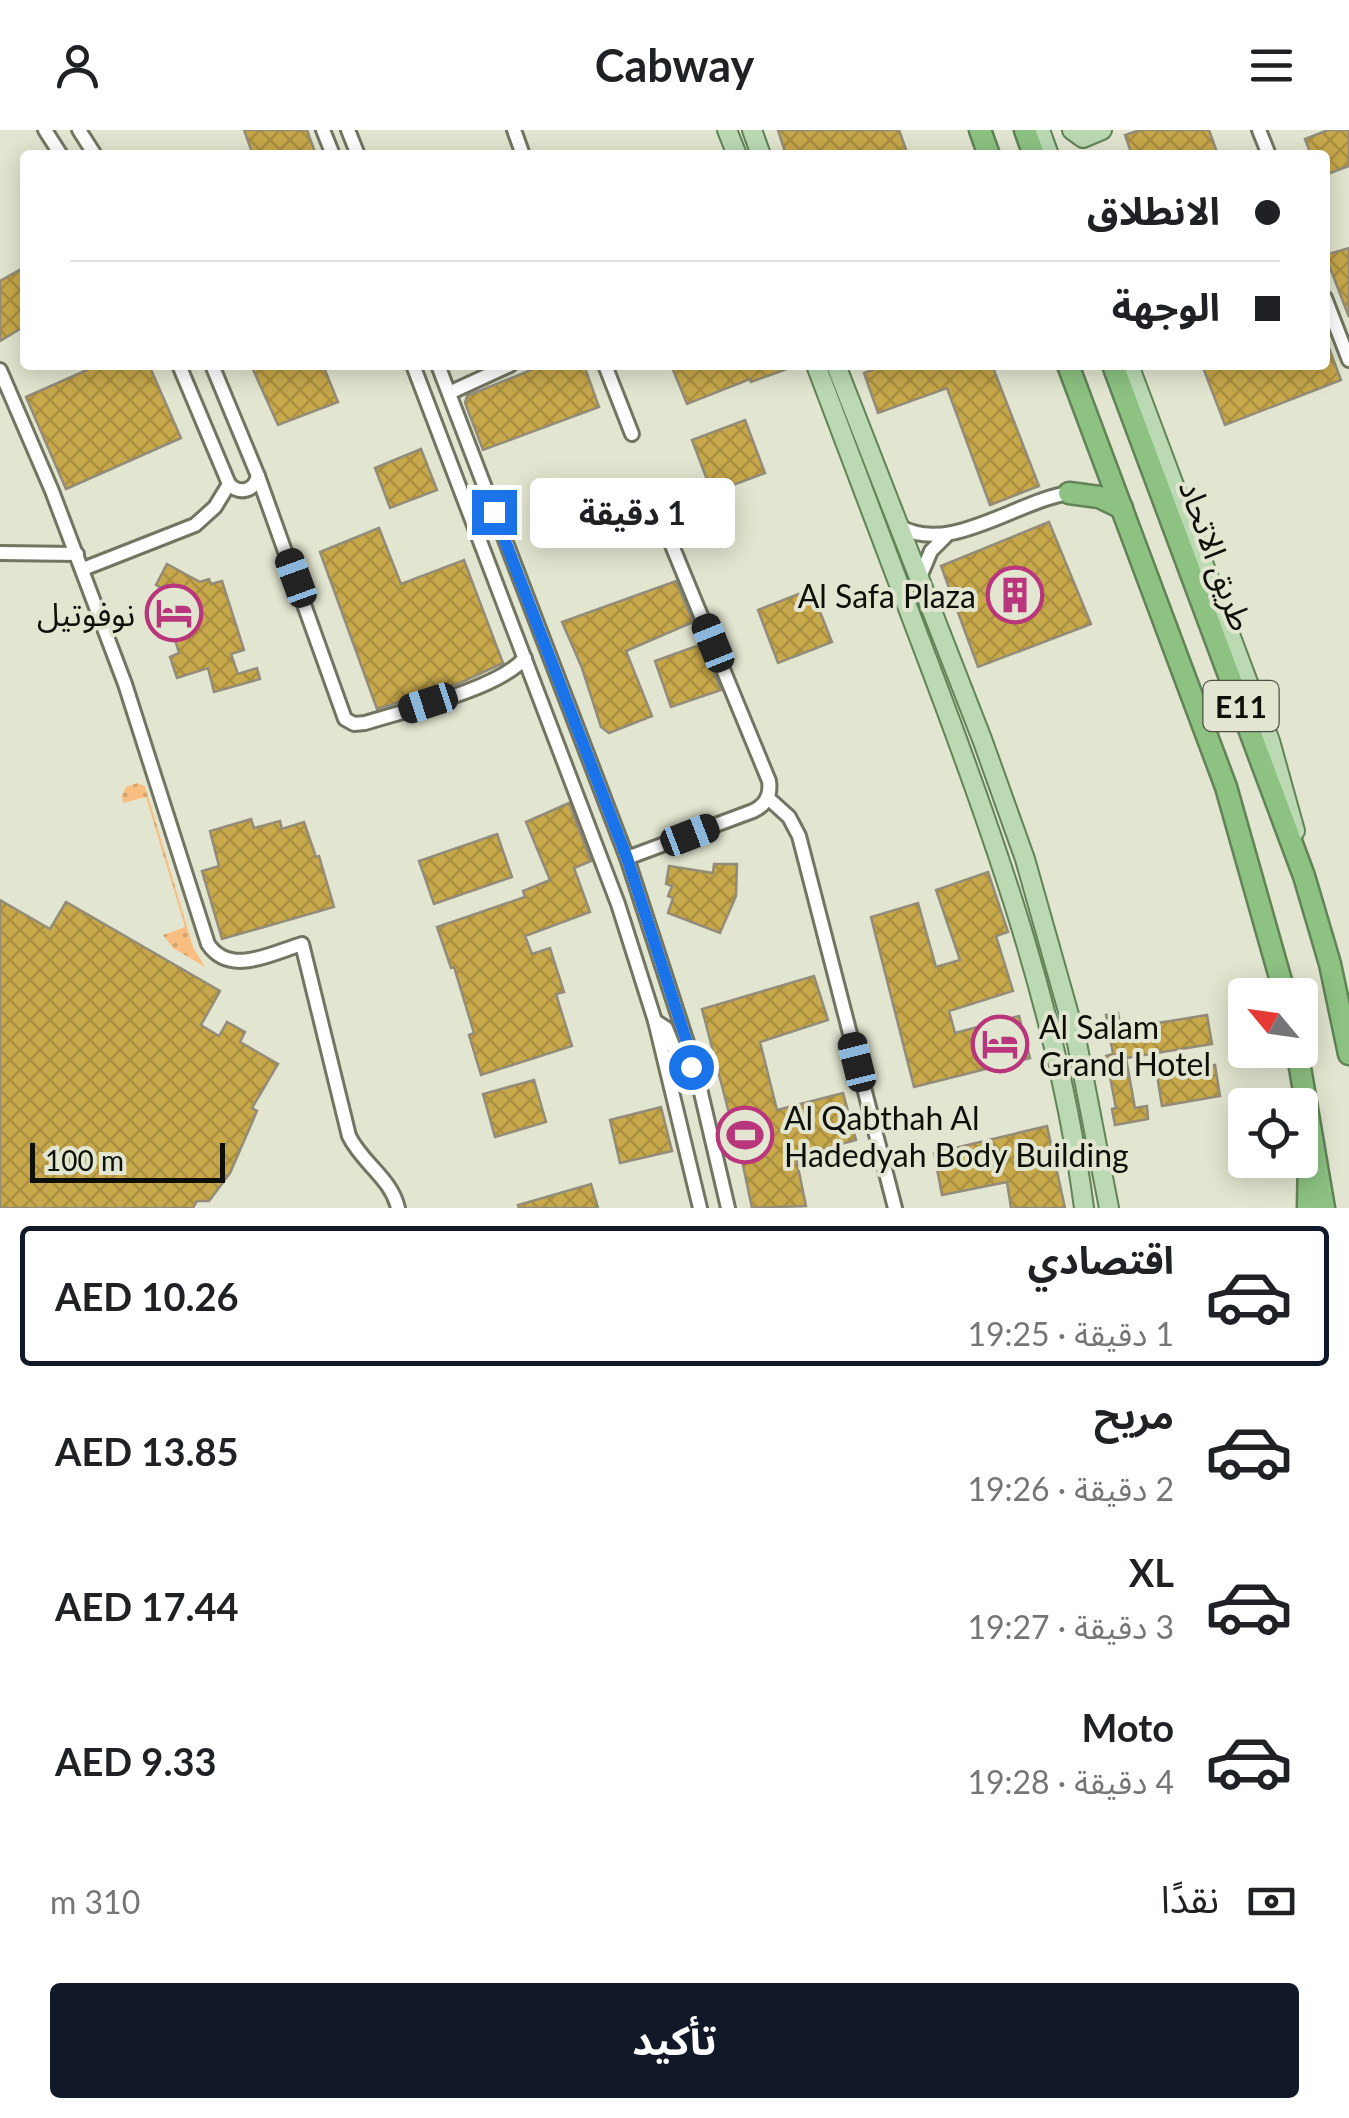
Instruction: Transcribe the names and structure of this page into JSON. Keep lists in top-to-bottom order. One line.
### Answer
{"streets":{"highway":["طريق الاتحاد","E11"]},"places":{"building":["Al Safa Plaza"],"hotel":["نوفوتيل","Al Salam Grand Hotel"],"sports":["Al Qabthah Al Hadedyah Body Building"]},"scale_bar":"100 m","north":"top left","page":{"header":"Cabway","banner":["الانطلاق","الوجهة"],"bubble":"1 دقيقة","scale":"100 m","list":[{"name":"اقتصادي","note":"1 دقيقة · 19:25","value":"AED 10.26"},{"name":"مريح","note":"2 دقيقة · 19:26","value":"AED 13.85"},{"name":"XL","note":"3 دقيقة · 19:27","value":"AED 17.44"},{"name":"Moto","note":"4 دقيقة · 19:28","value":"AED 9.33"}],"pay":["نقدًا","310 m"],"buttons":"تأكيد"}}
